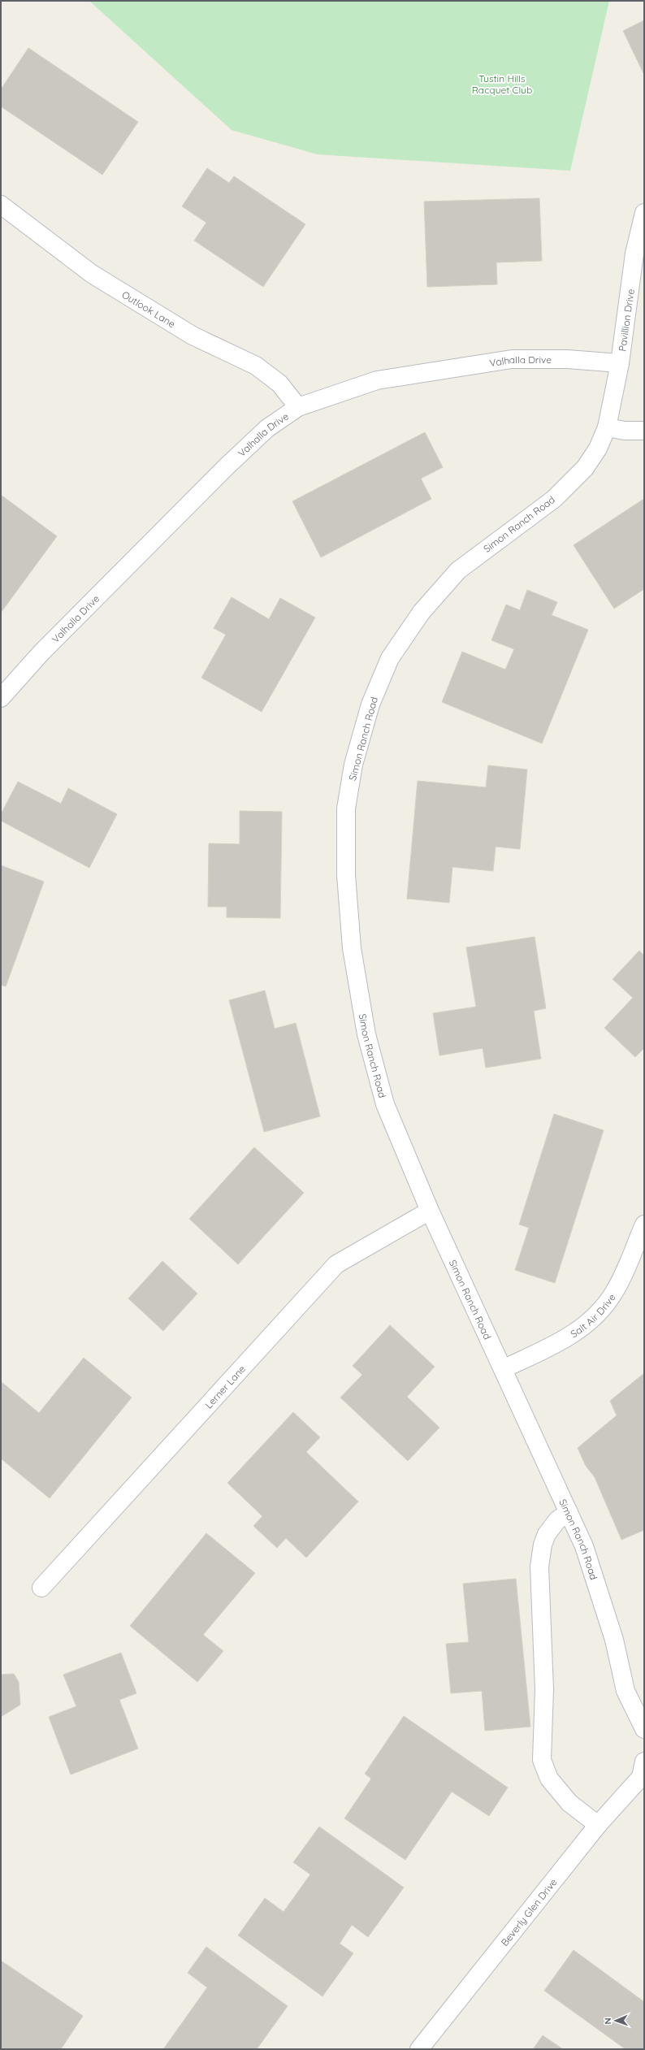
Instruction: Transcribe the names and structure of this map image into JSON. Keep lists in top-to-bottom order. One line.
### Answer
{"streets":{"street":["Outlook Lane","Pavillion Drive","Valhalla Drive","Simon Ranch Road","Salt Air Drive","Lerner Lane","Beverly Glen Drive"]},"crossings":[["Outlook Lane","Valhalla Drive"],["Pavillion Drive","Valhalla Drive"],["Pavillion Drive","Simon Ranch Road"],["Simon Ranch Road","Salt Air Drive"],["Simon Ranch Road","Lerner Lane"]],"parks":["Tustin Hills Racquet Club"],"north":"left"}
